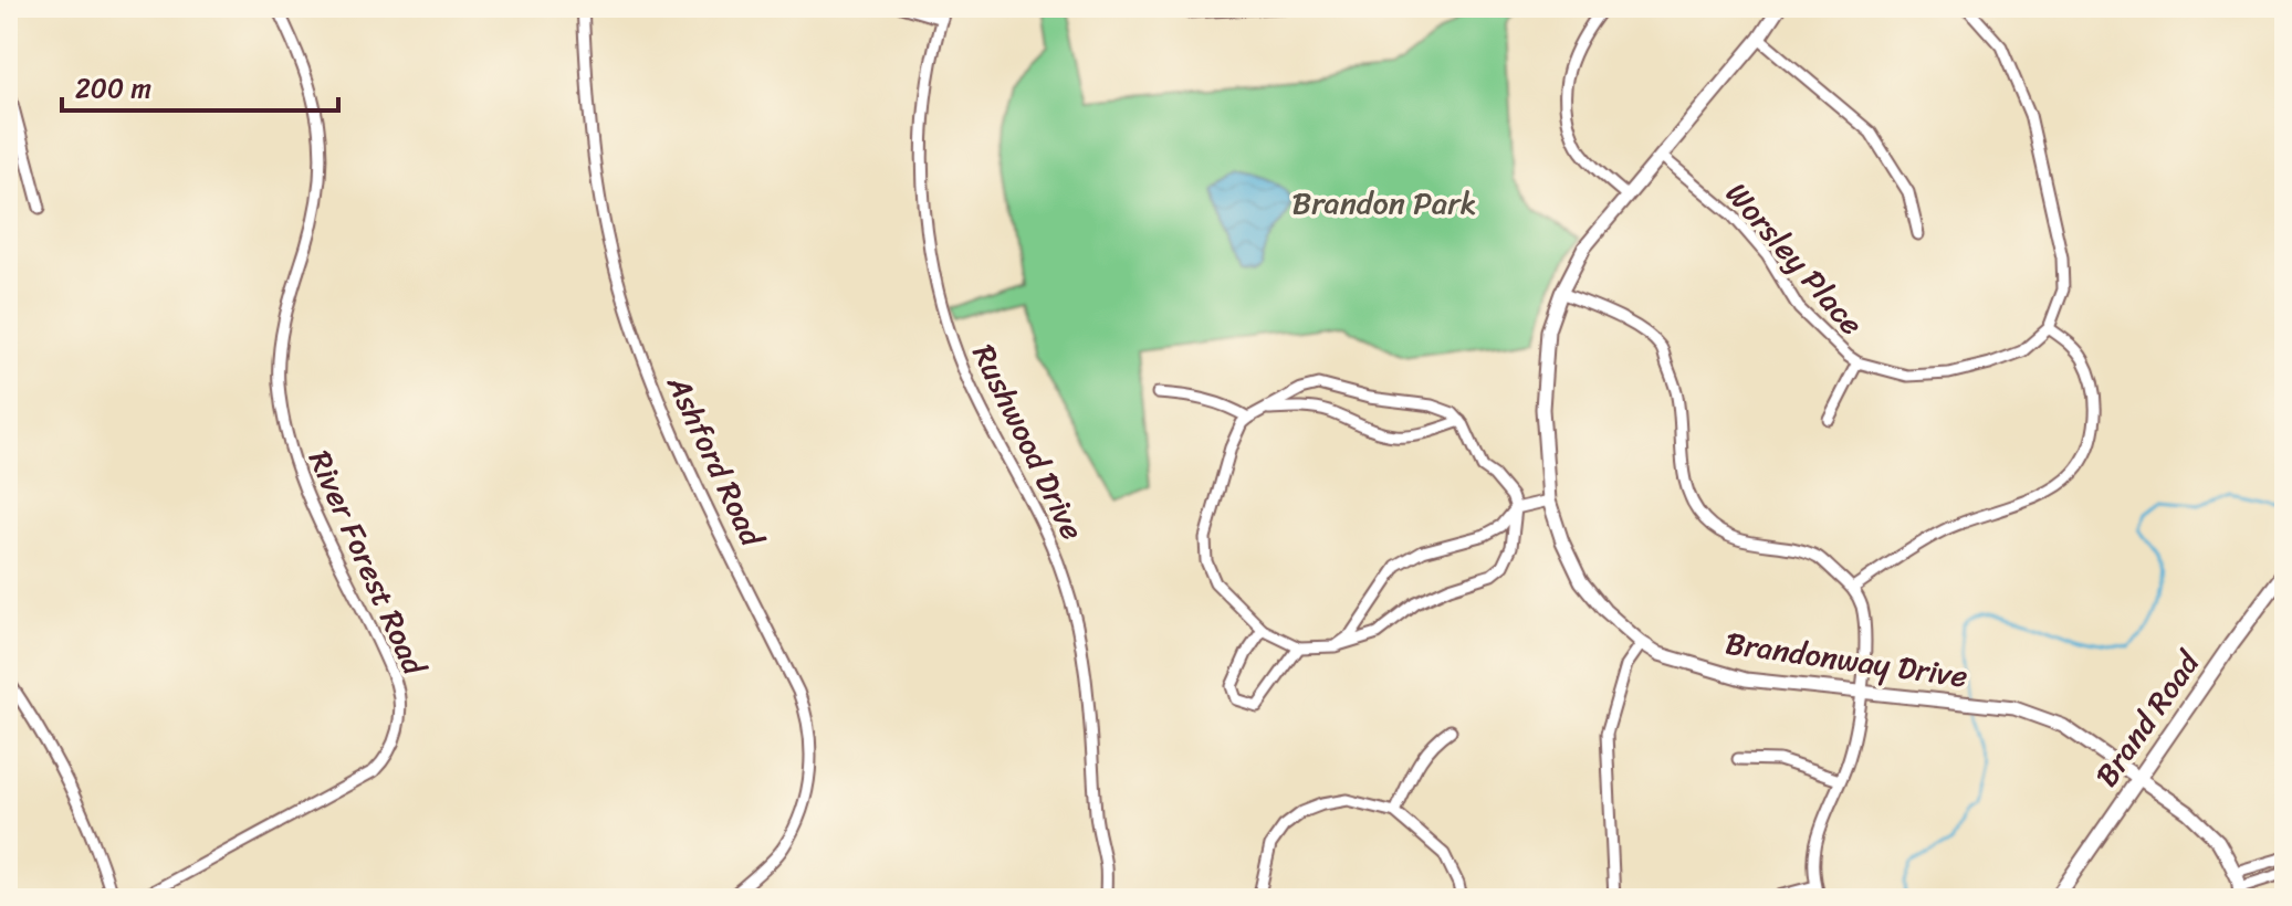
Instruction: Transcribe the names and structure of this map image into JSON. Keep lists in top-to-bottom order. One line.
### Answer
{"streets":{"main road":["Brand Road"],"street":["Worsley Place","Rushwood Drive","Ashford Road","River Forest Road","Brandonway Drive"]},"crossings":[["Worsley Place","Brandonway Drive"],["Brandonway Drive","Brand Road"]],"parks":["Brandon Park"],"scale_bar":"200 m"}
